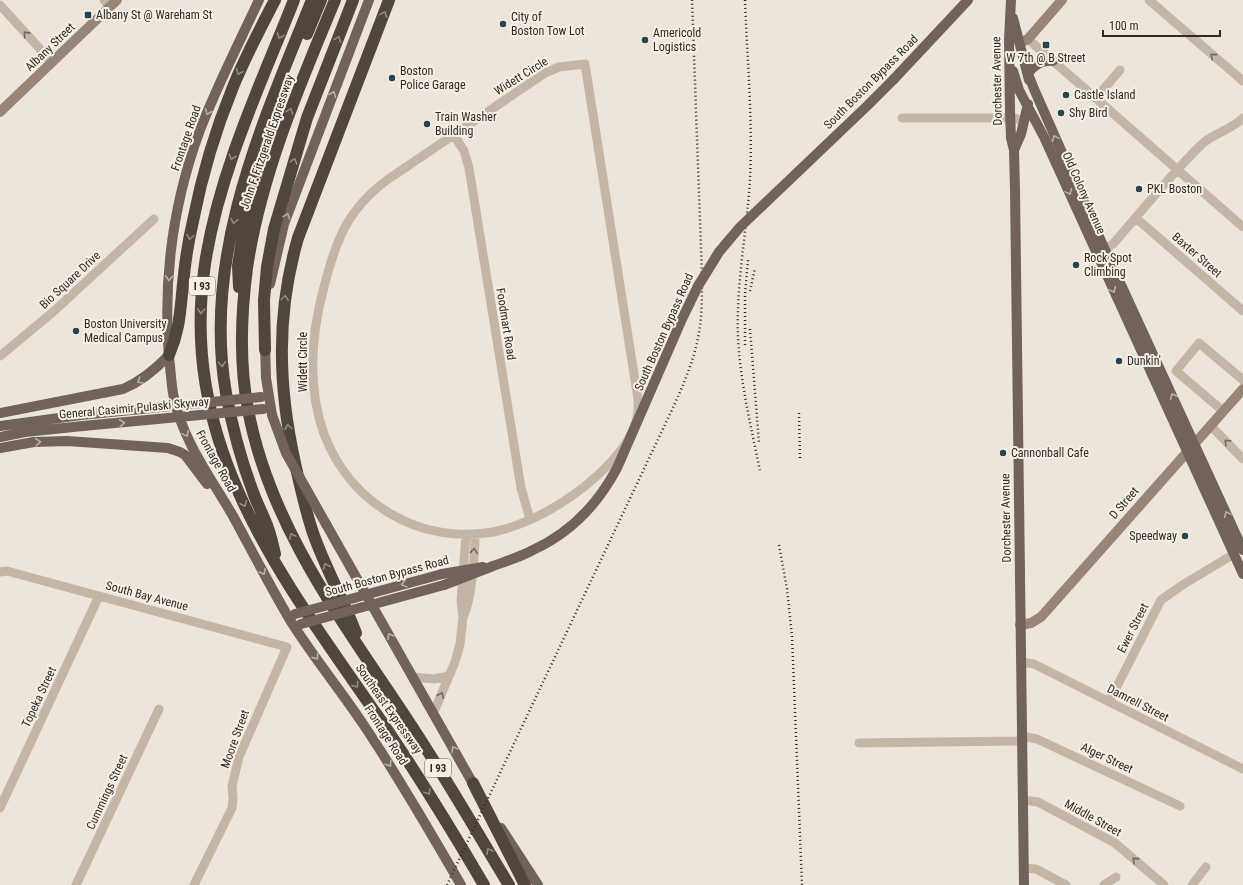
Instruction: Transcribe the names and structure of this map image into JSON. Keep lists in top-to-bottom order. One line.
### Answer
{"streets":{"highway":["John F. Fitzgerald Expressway","I 93","Southeast Expressway"],"main road":["Albany Street","Dorchester Avenue","South Boston Bypass Road","Frontage Road","Old Colony Avenue","General Casimir Pulaski Skyway","D Street"],"street":["Widett Circle","Baxter Street","Bio Square Drive","Foodmart Road","South Bay Avenue","Ewer Street","Topeka Street","Damrell Street","Moore Street","Alger Street","Cummings Street","Middle Street"]},"crossings":[["Widett Circle","Foodmart Road"],["Dorchester Avenue","Old Colony Avenue"],["Dorchester Avenue","D Street"],["Dorchester Avenue","Damrell Street"],["Dorchester Avenue","Alger Street"],["Dorchester Avenue","Middle Street"],["South Boston Bypass Road","Frontage Road"],["John F. Fitzgerald Expressway","Southeast Expressway"],["Old Colony Avenue","D Street"],["Old Colony Avenue","Ewer Street"],["South Bay Avenue","Topeka Street"],["South Bay Avenue","Moore Street"],["Ewer Street","Damrell Street"]],"one_way":["Middle Street"],"places":{"transit":["Albany St @ Wareham St","W 7th @ B Street"],"other":["City of Boston Tow Lot","Americold Logistics","Boston Police Garage","Castle Island","Shy Bird","Train Washer Building","PKL Boston","Rock Spot Climbing","Boston University Medical Campus","Dunkin'","Cannonball Cafe","Speedway"]},"scale_bar":"100 m"}
